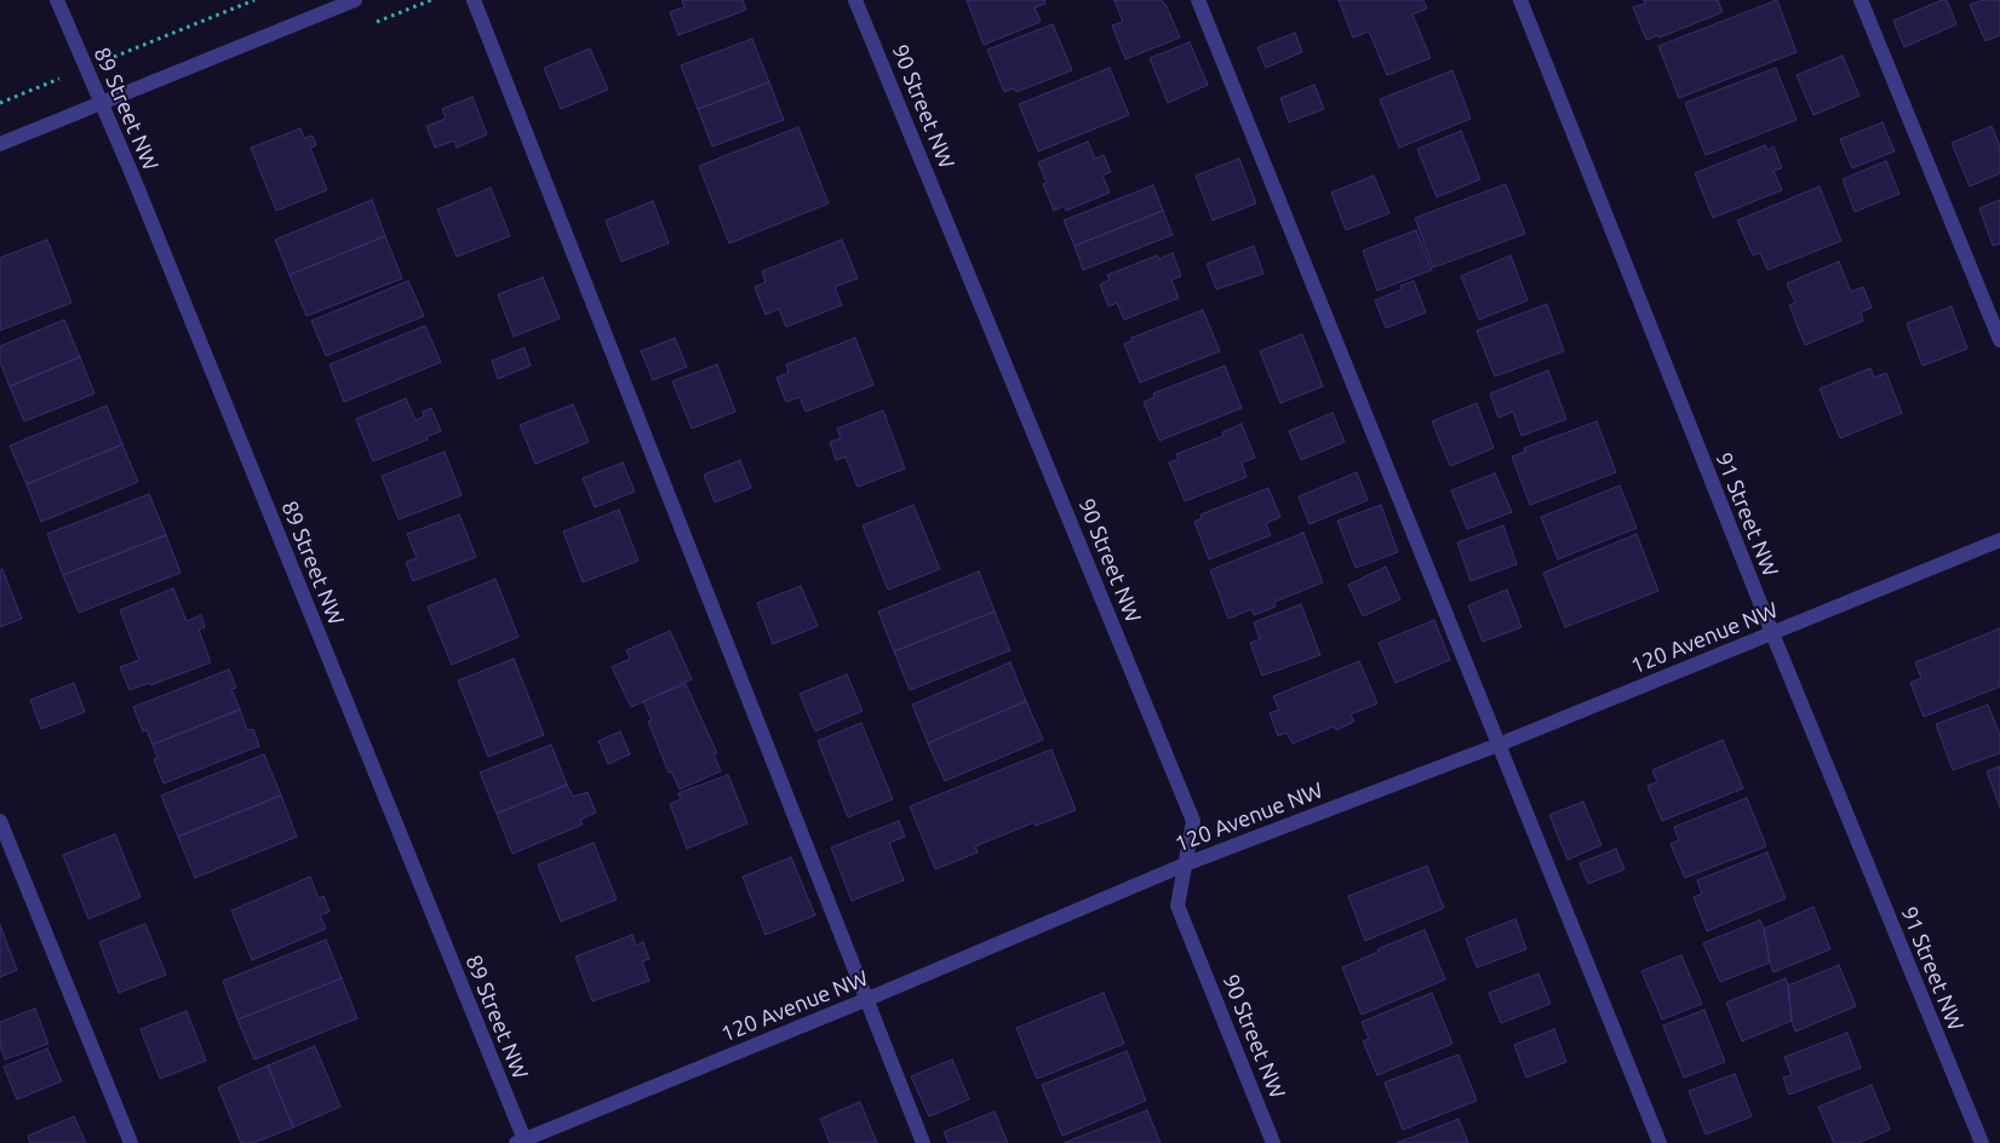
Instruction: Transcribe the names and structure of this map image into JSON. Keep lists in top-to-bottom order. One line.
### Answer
{"streets":{"street":["90 Street NW","89 Street NW","91 Street NW","120 Avenue NW"]},"crossings":[["90 Street NW","120 Avenue NW"],["89 Street NW","120 Avenue NW"],["91 Street NW","120 Avenue NW"]]}
